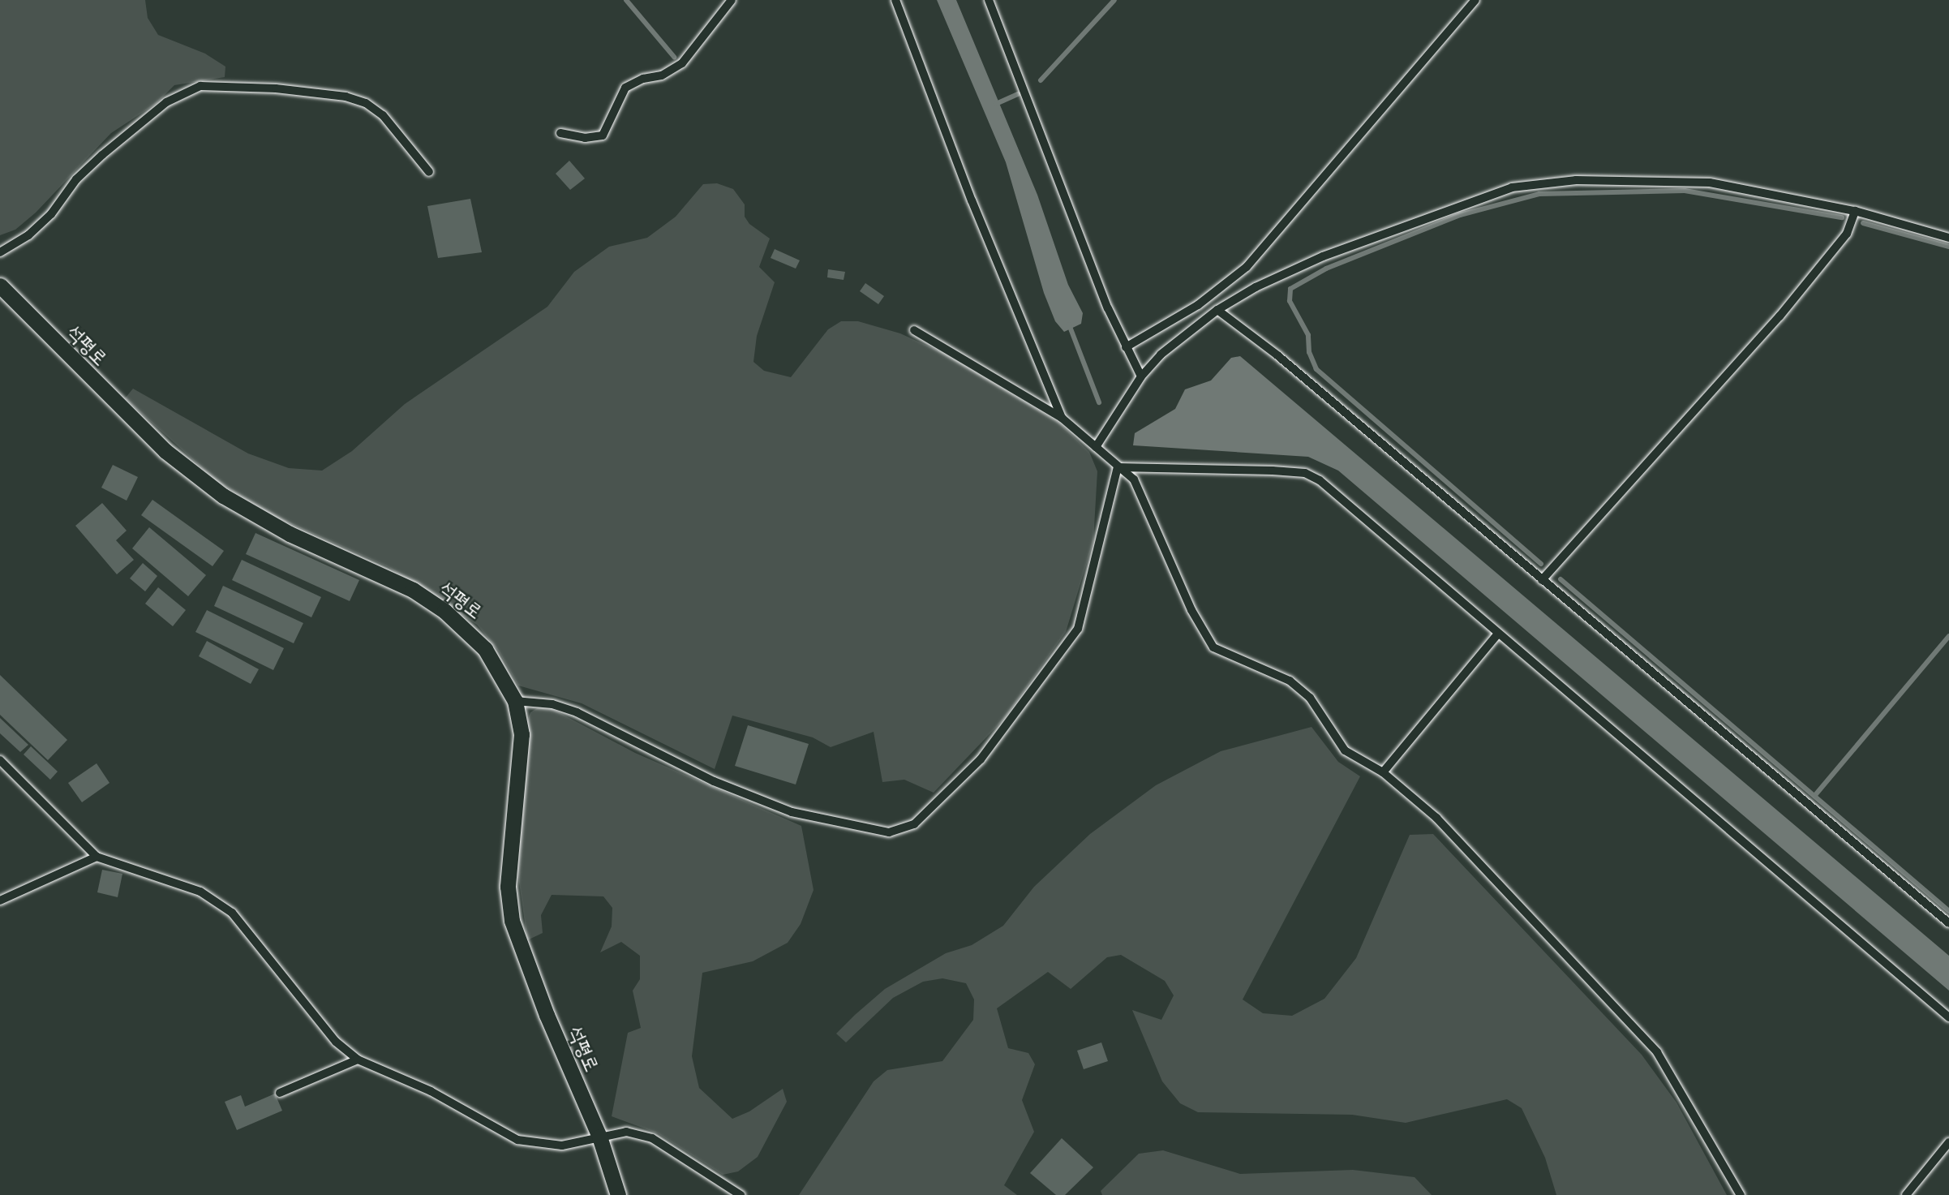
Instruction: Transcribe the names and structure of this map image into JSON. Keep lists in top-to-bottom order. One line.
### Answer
{"streets":{"street":["석평로"]}}
